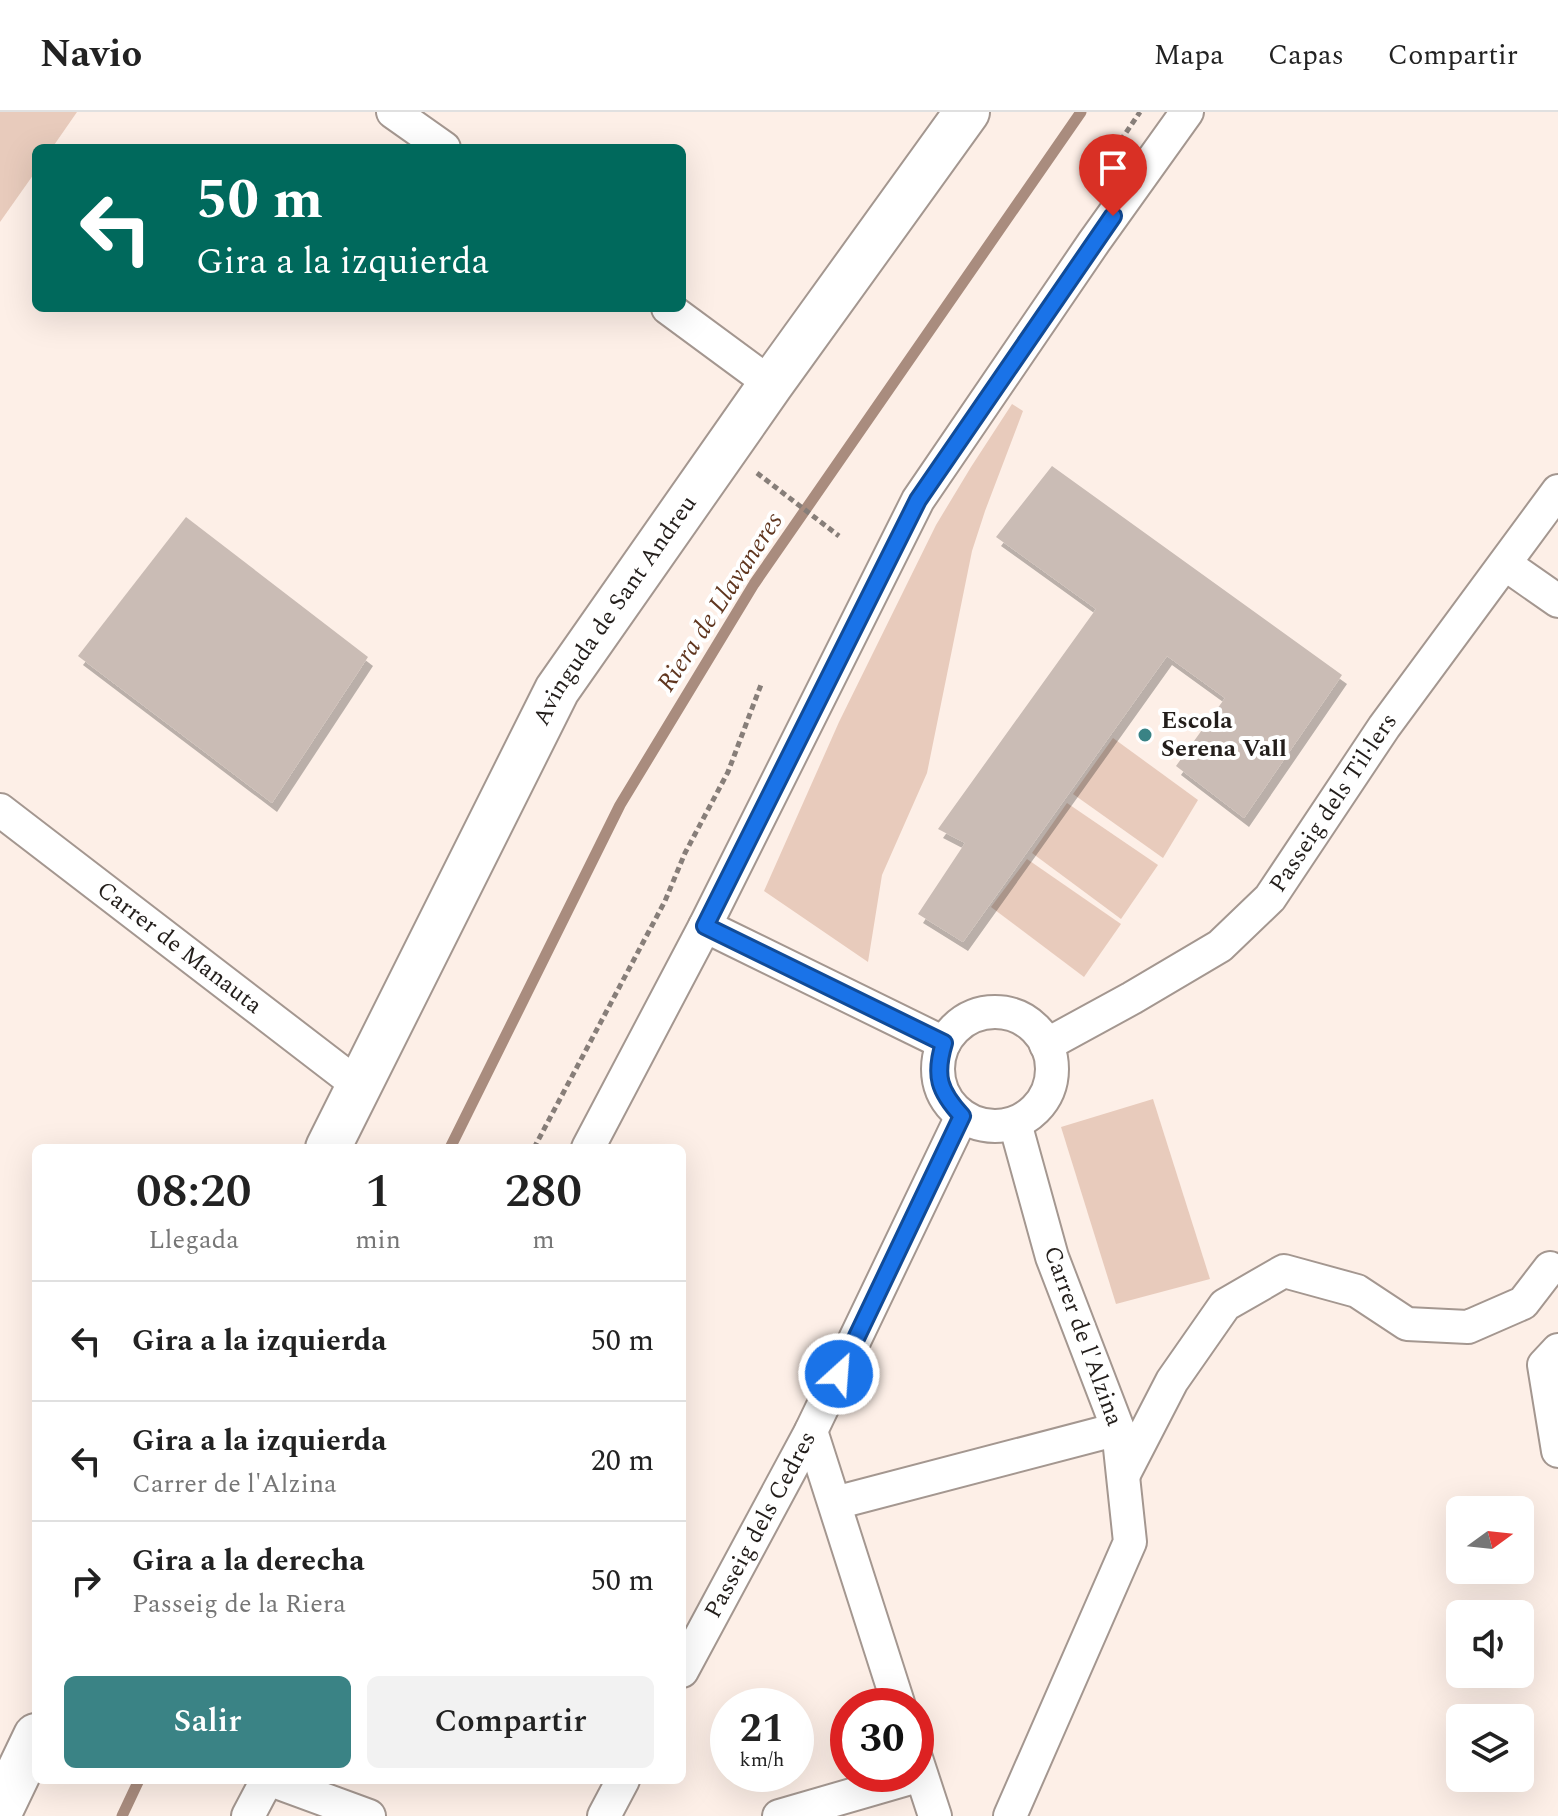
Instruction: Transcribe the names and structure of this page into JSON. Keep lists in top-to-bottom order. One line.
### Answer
{"streets":{"street":["Avinguda de Sant Andreu","Passeig dels Til·lers","Carrer de Manauta","Carrer de l'Alzina","Passeig dels Cedres"]},"crossings":[["Avinguda de Sant Andreu","Carrer de Manauta"],["Passeig dels Til·lers","Carrer de l'Alzina"],["Passeig dels Til·lers","Passeig dels Cedres"],["Carrer de l'Alzina","Passeig dels Cedres"]],"water":["Riera de Llavaneres"],"places":["Escola Serena Vall"],"north":"right","page":{"header":"Navio","nav":["Mapa","Capas","Compartir"],"turn":["50 m","Gira a la izquierda"],"eta":["08:20","Llegada","1","min","280","m"],"list":[{"name":"Gira a la izquierda","value":"50 m"},{"name":"Gira a la izquierda","note":"Carrer de l'Alzina","value":"20 m"},{"name":"Gira a la derecha","note":"Passeig de la Riera","value":"50 m"}],"buttons":["Salir","Compartir"],"speed":"21 km/h","limit":"30"}}
